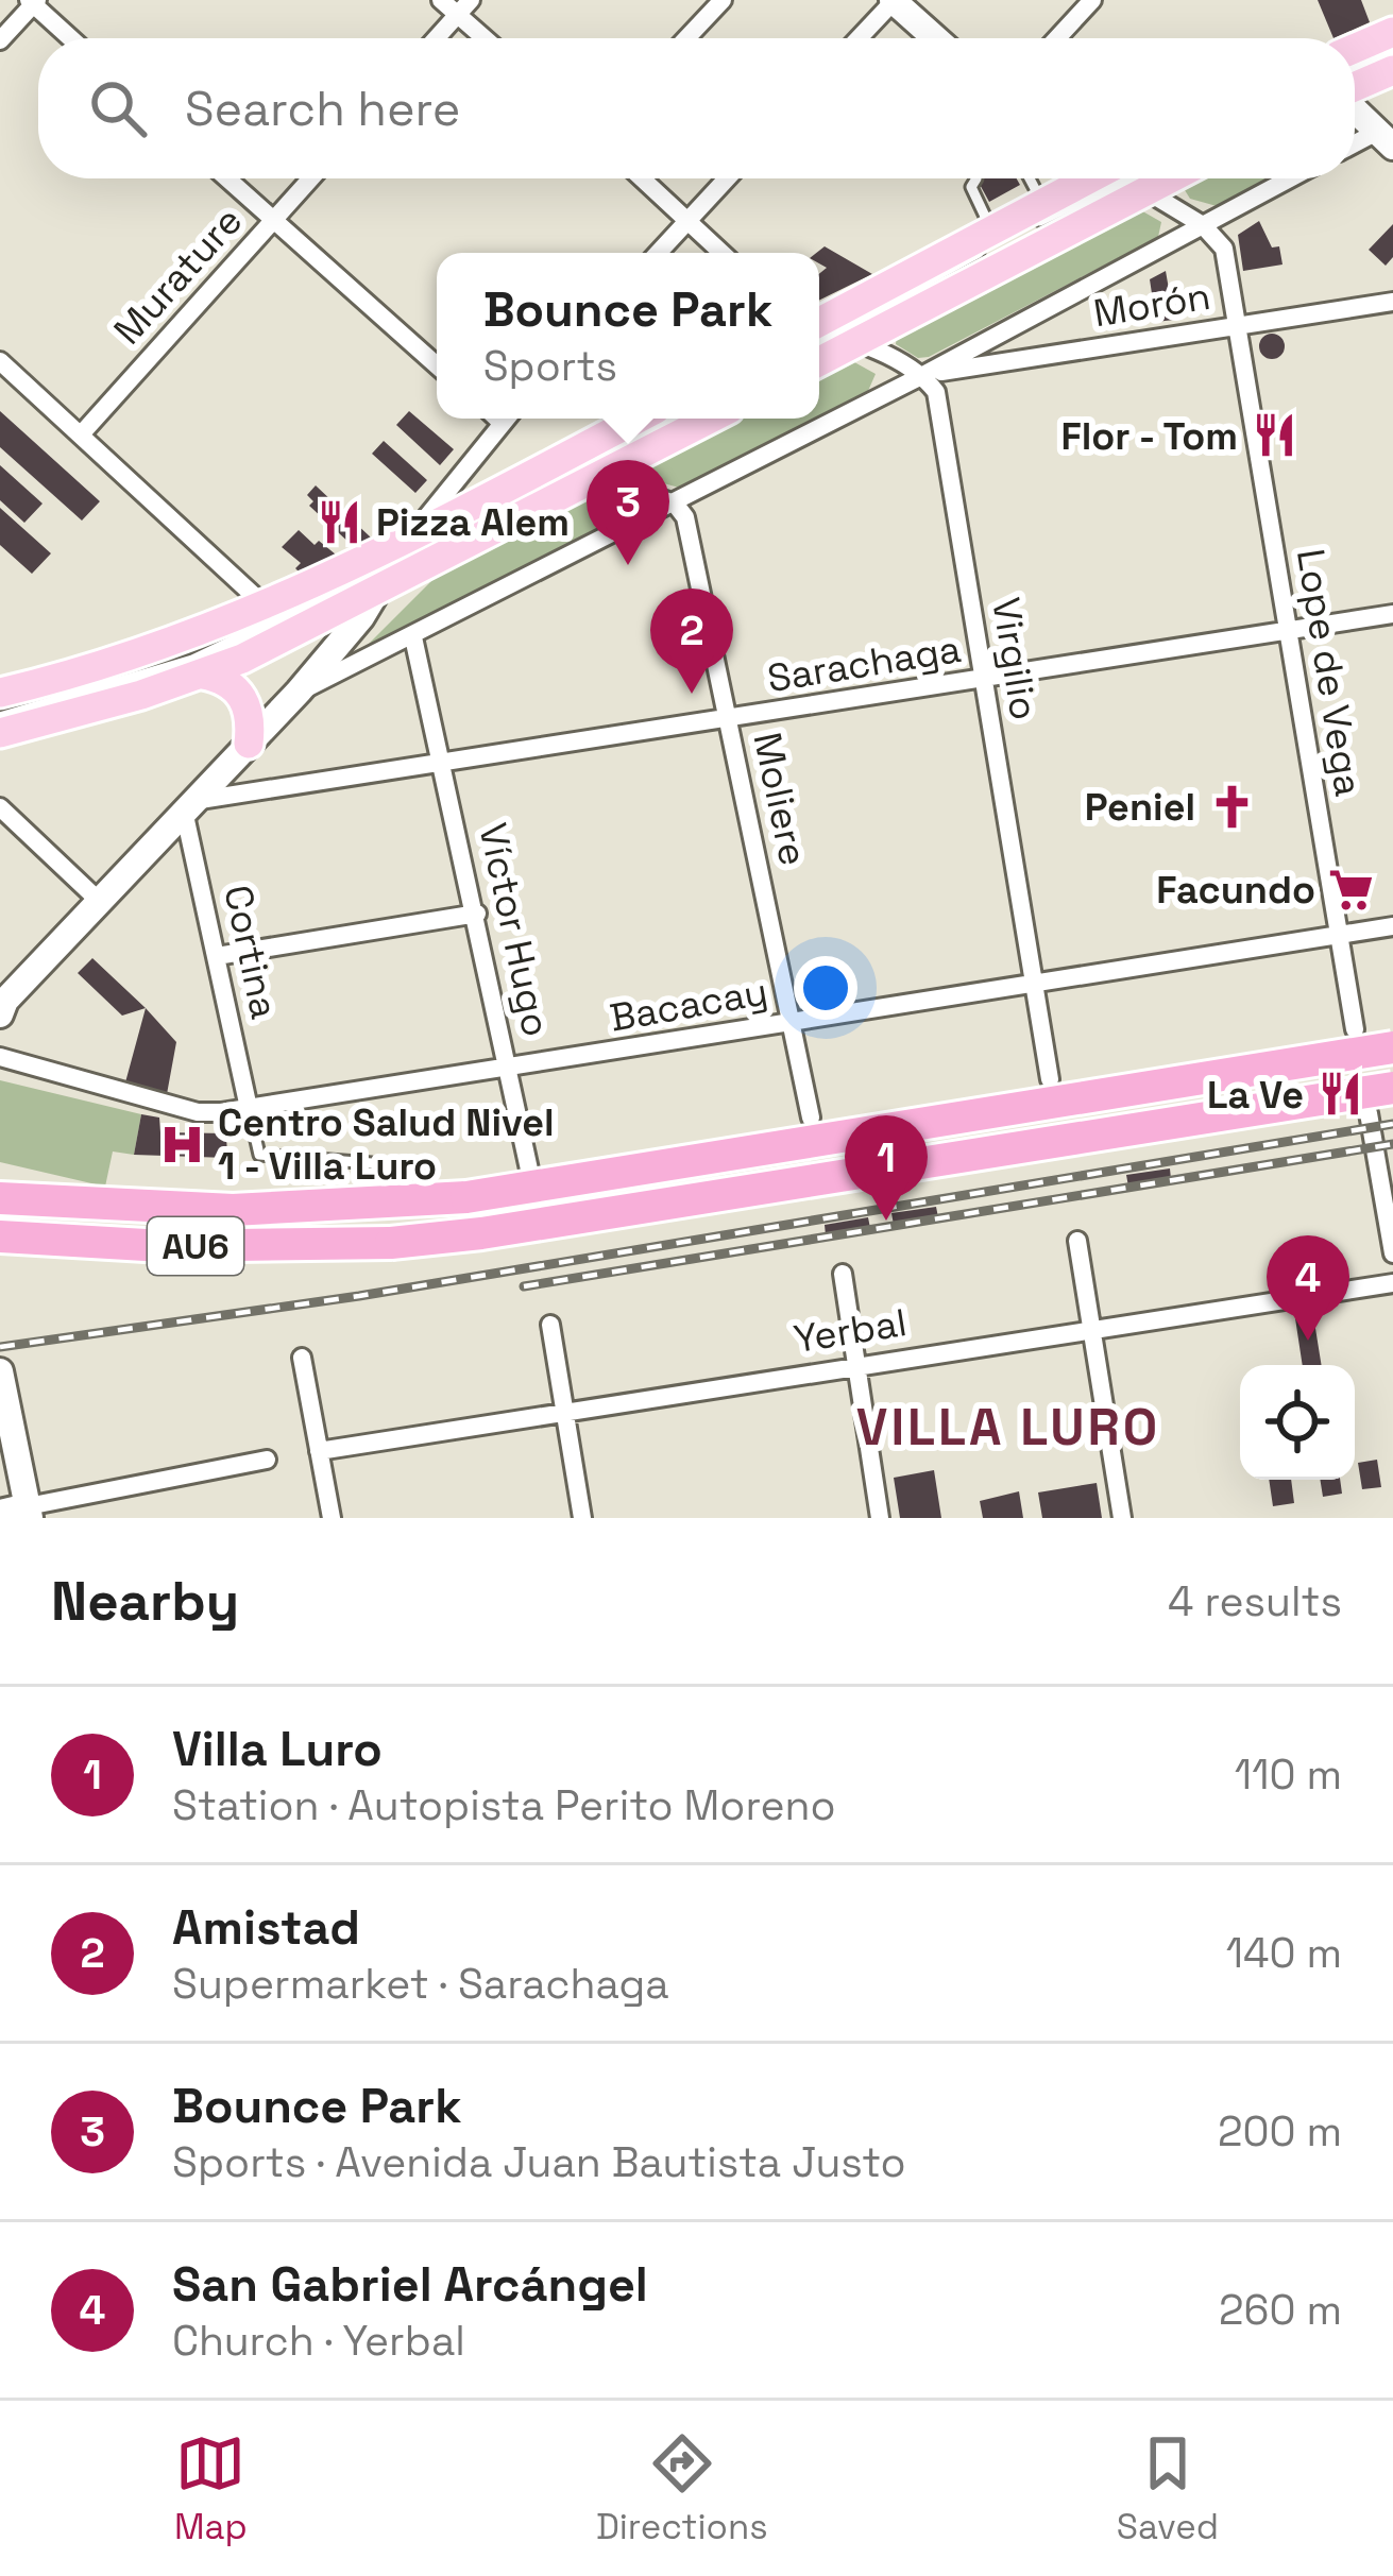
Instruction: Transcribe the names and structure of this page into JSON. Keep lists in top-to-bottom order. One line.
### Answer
{"streets":{"highway":["AU6"],"street":["Murature","Morón","Virgilio","Sarachaga","Lope de Vega","Moliere","Víctor Hugo","Cortina","Bacacay","Yerbal"]},"crossings":[["Morón","Virgilio"],["Morón","Lope de Vega"],["Virgilio","Sarachaga"],["Virgilio","Bacacay"],["Sarachaga","Lope de Vega"],["Sarachaga","Moliere"],["Sarachaga","Víctor Hugo"],["Sarachaga","Cortina"],["Lope de Vega","Bacacay"],["Moliere","Bacacay"],["Víctor Hugo","Bacacay"],["Cortina","Bacacay"]],"districts":["VILLA LURO"],"places":{"restaurant":["Flor - Tom","Pizza Alem","La Ve"],"church":["Peniel"],"supermarket":["Facundo"],"hospital":["Centro Salud Nivel 1 - Villa Luro"]},"page":{"search":"Search here","popup":["Bounce Park","Sports"],"pins":["3","2","1","4"],"heading":["Nearby","4 results"],"list":[{"mark":"1","name":"Villa Luro","note":"Station · Autopista Perito Moreno","value":"110 m"},{"mark":"2","name":"Amistad","note":"Supermarket · Sarachaga","value":"140 m"},{"mark":"3","name":"Bounce Park","note":"Sports · Avenida Juan Bautista Justo","value":"200 m"},{"mark":"4","name":"San Gabriel Arcángel","note":"Church · Yerbal","value":"260 m"}],"nav":["Map","Directions","Saved"]}}
